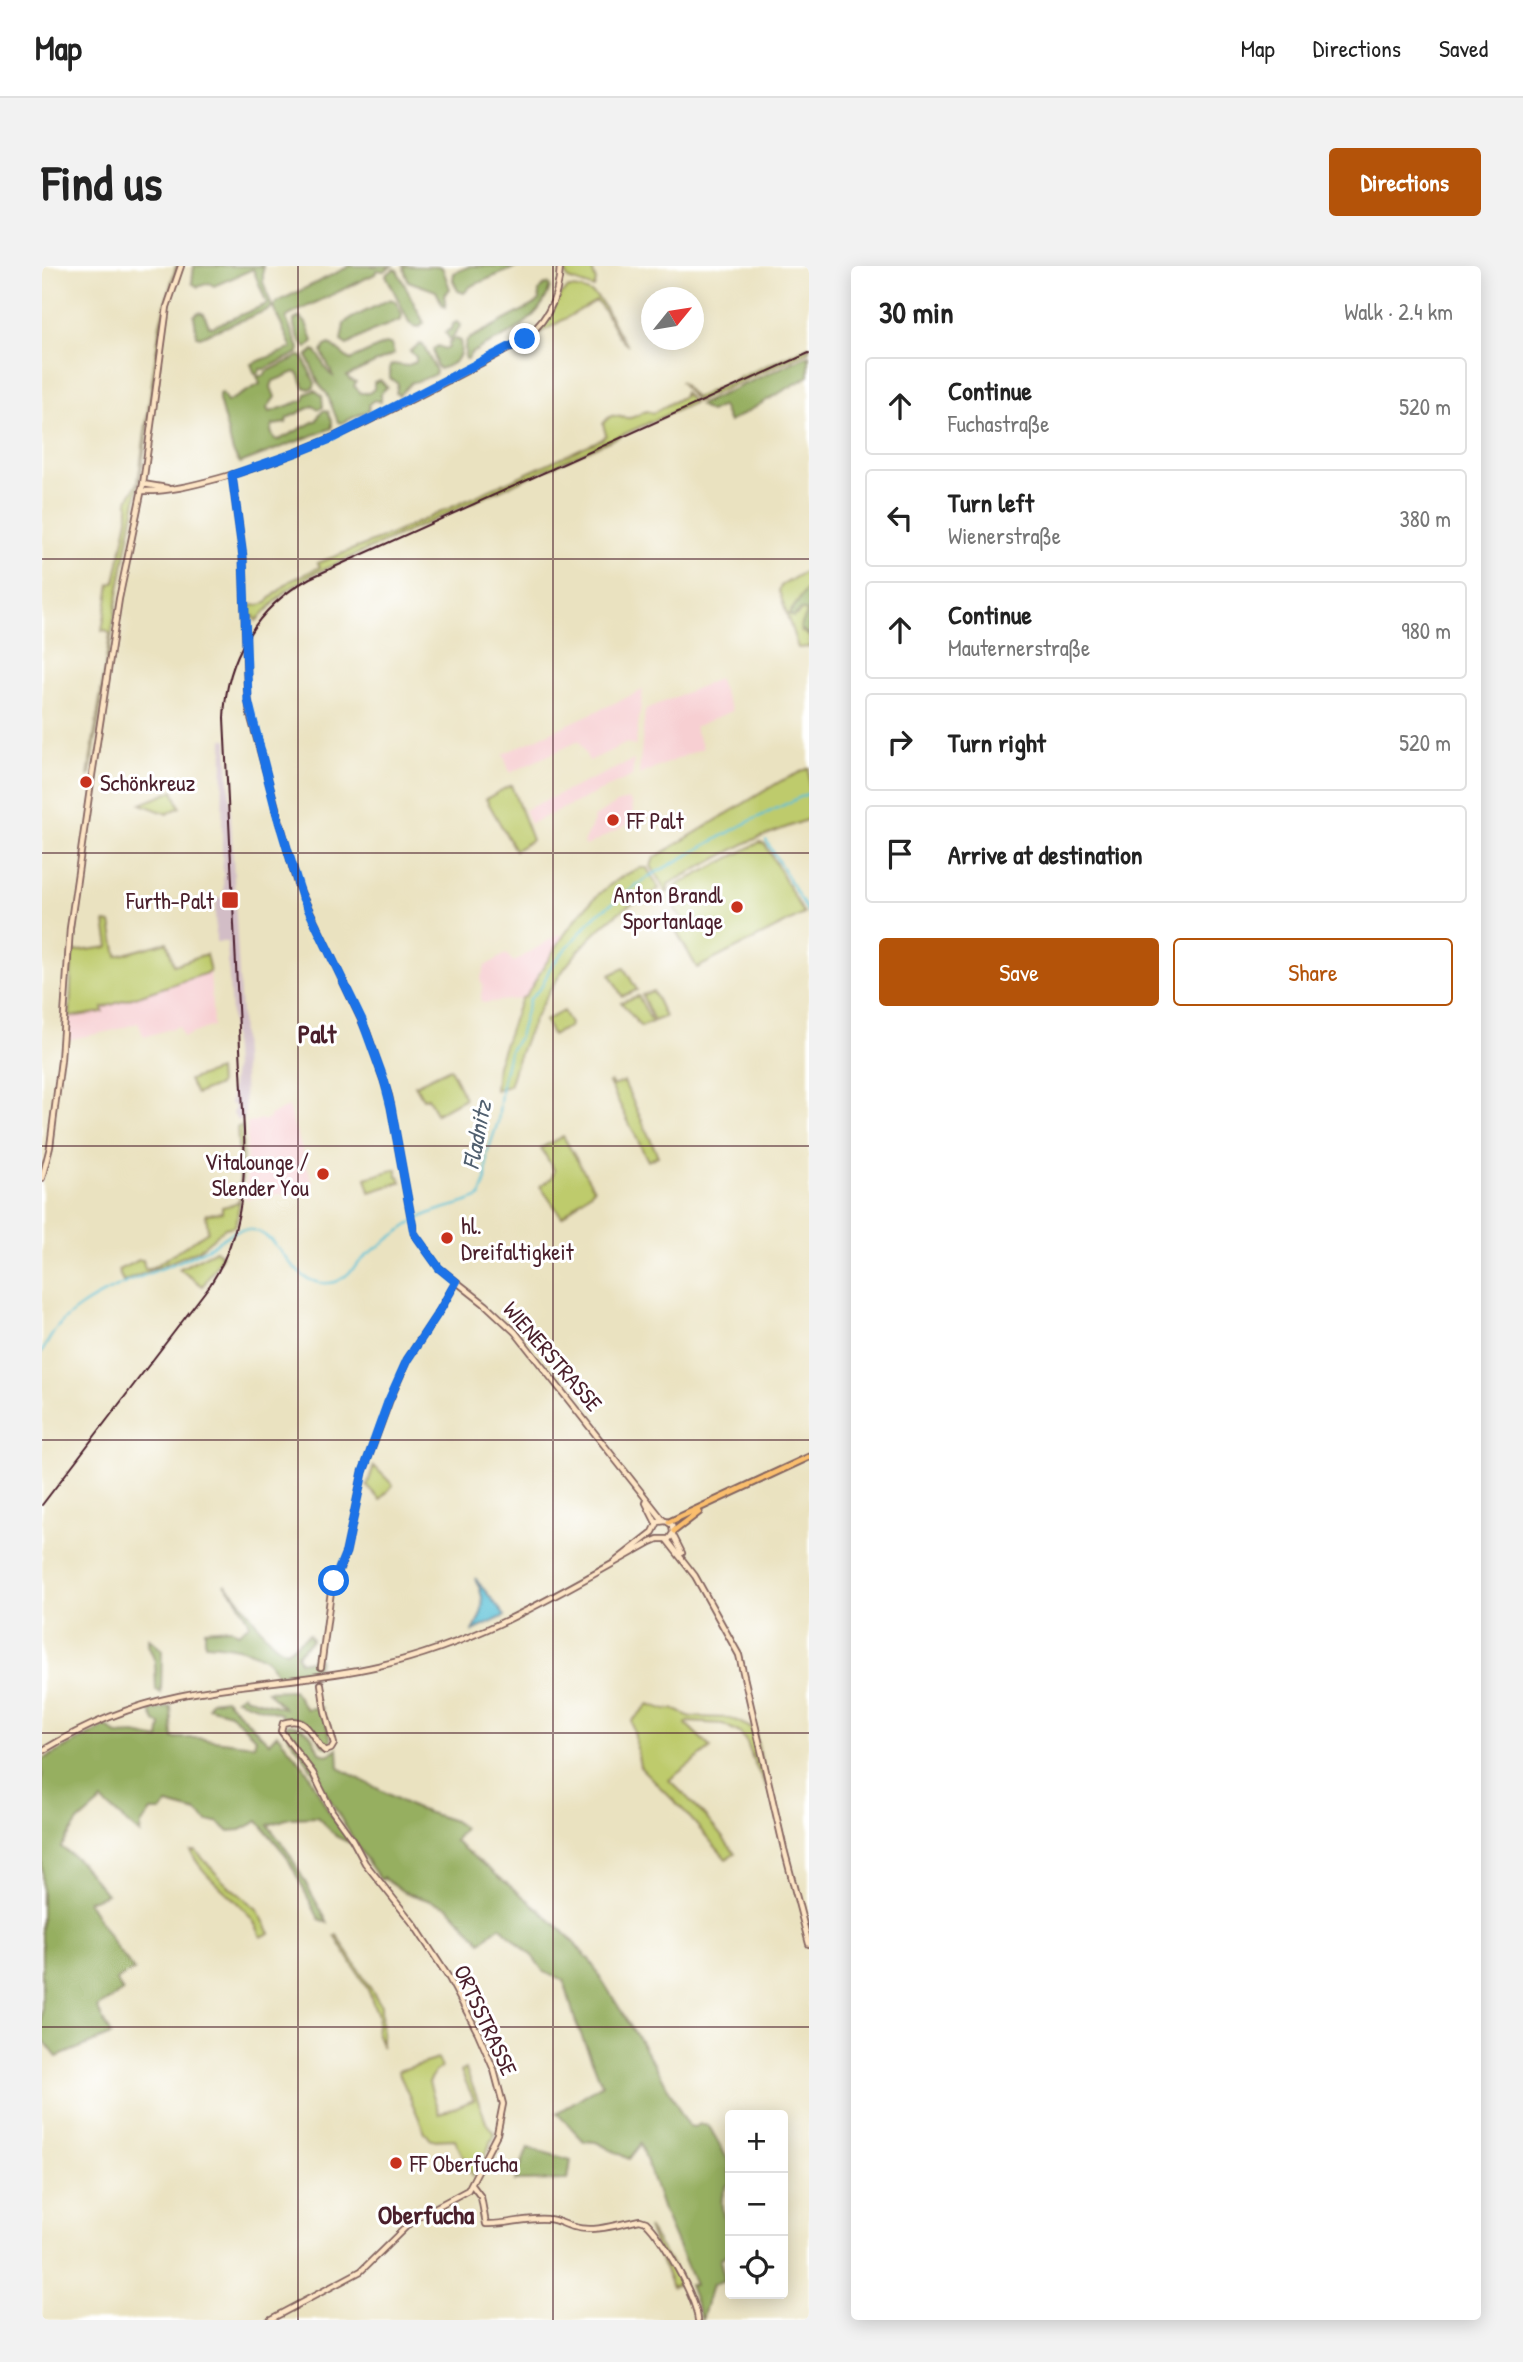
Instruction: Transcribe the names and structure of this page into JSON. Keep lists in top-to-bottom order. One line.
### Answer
{"streets":{"street":["WIENERSTRASSE","ORTSSTRASSE"]},"districts":["Palt","Oberfucha"],"water":["Fladnitz"],"places":{"other":["Schönkreuz","FF Palt","Anton Brandl Sportanlage","Vitalounge / Slender You","hl. Dreifaltigkeit","FF Oberfucha"],"transit":["Furth-Palt"]},"north":"top right","page":{"header":"Map","nav":["Map","Directions","Saved"],"buttons":["Directions",["Save","Share"]],"title":"Find us","heading":["30 min","Walk · 2.4 km"],"list":[["Continue","Fuchastraße","520 m"],["Turn left","Wienerstraße","380 m"],["Continue","Mauternerstraße","980 m"],["Turn right","520 m"],"Arrive at destination"],"map_buttons":["+","−"]}}
